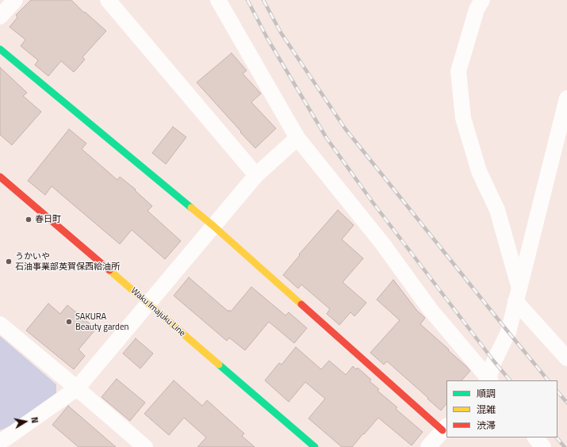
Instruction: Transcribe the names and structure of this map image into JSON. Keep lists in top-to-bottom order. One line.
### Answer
{"streets":{"street":["Waku Imajuku Line"]},"places":["春日町","うかいや 石油事業部英賀保西給油所","SAKURA Beauty garden"],"legend":["順調","混雑","渋滞"],"north":"right"}
